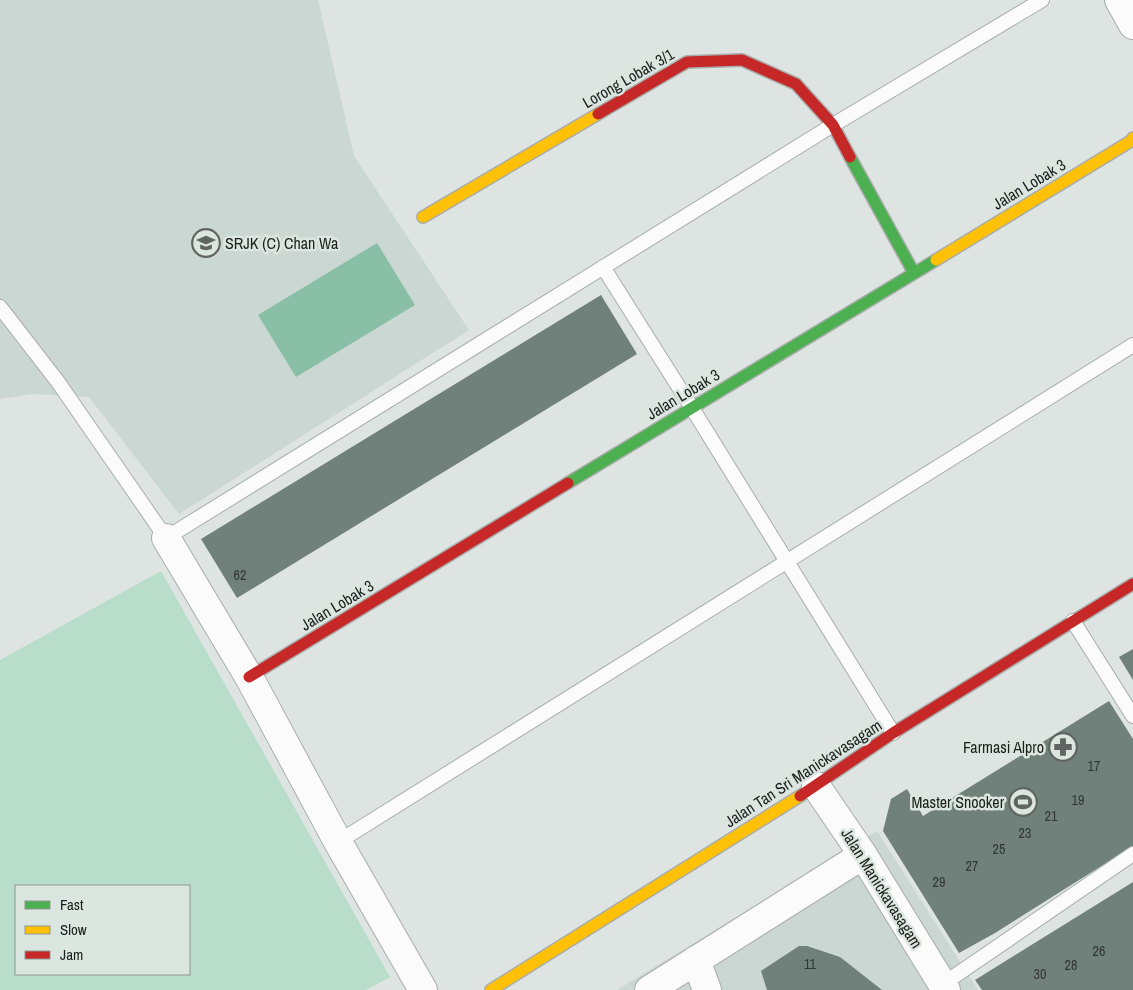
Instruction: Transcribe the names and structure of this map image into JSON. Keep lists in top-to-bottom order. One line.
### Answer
{"streets":{"street":["Lorong Lobak 3/1","Jalan Lobak 3","Jalan Tan Sri Manickavasagam","Jalan Manickavasagam"]},"crossings":[["Lorong Lobak 3/1","Jalan Lobak 3"],["Jalan Tan Sri Manickavasagam","Jalan Manickavasagam"]],"places":{"school or university":["SRJK (C) Chan Wa"],"pharmacy":["Farmasi Alpro"],"sports":["Master Snooker"]},"house_numbers":["62","17","19","21","23","25","27","29","26","11","28","30"],"legend":["Fast","Slow","Jam"]}
